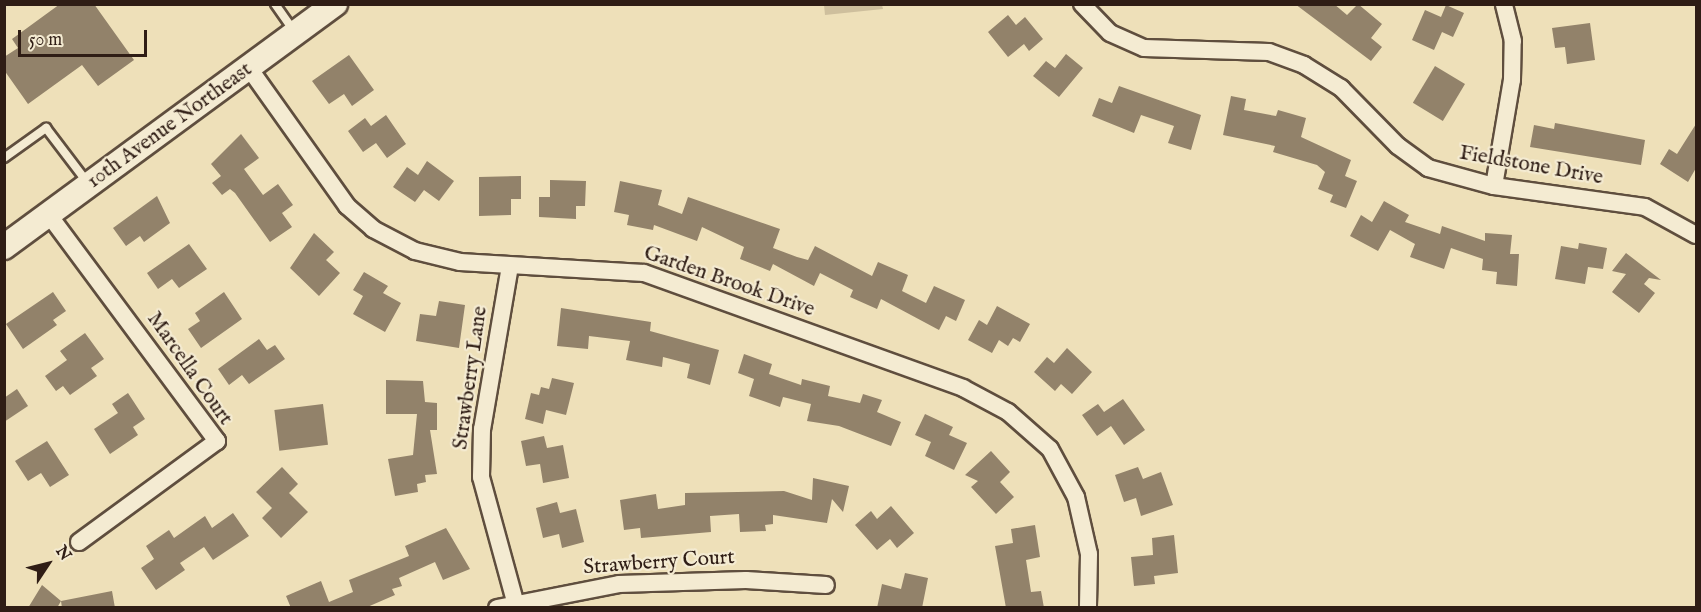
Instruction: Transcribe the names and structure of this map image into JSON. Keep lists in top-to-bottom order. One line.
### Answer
{"streets":{"street":["10th Avenue Northeast","Fieldstone Drive","Garden Brook Drive","Marcella Court","Strawberry Lane","Strawberry Court"]},"crossings":[["10th Avenue Northeast","Garden Brook Drive"],["10th Avenue Northeast","Marcella Court"],["Garden Brook Drive","Strawberry Lane"],["Strawberry Lane","Strawberry Court"]],"scale_bar":"50 m","north":"top right"}
